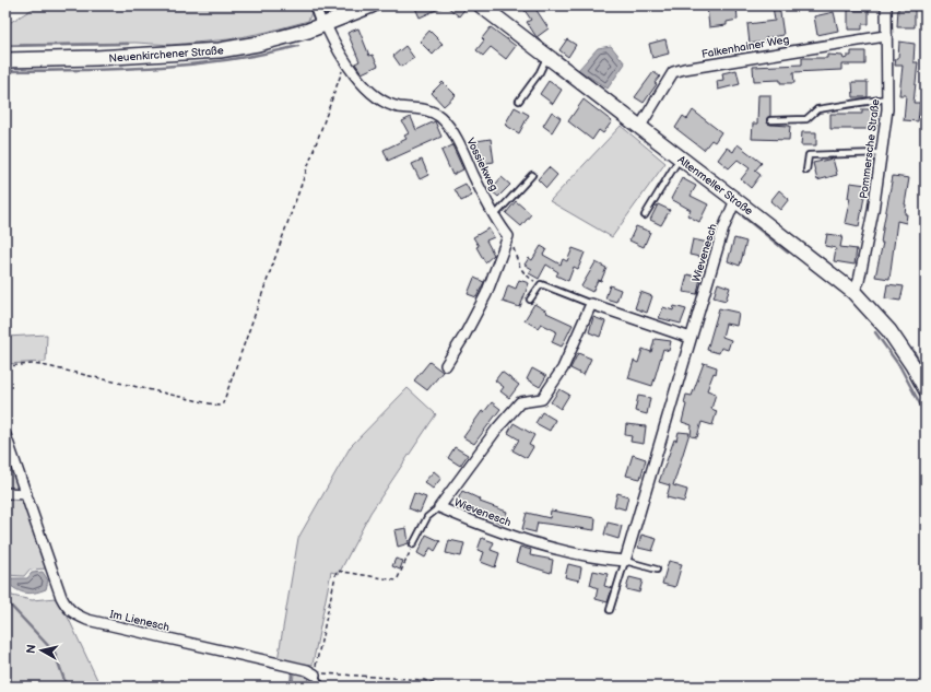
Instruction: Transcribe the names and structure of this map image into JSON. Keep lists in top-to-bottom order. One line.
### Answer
{"streets":{"street":["Falkenhainer Weg","Neuenkirchener Straße","Pommersche Straße","Vossiekweg","Altenmeller Straße","Wievenesch","Im Lienesch"]},"crossings":[["Falkenhainer Weg","Pommersche Straße"],["Falkenhainer Weg","Altenmeller Straße"],["Neuenkirchener Straße","Vossiekweg"],["Pommersche Straße","Altenmeller Straße"],["Altenmeller Straße","Wievenesch"]],"north":"left"}
